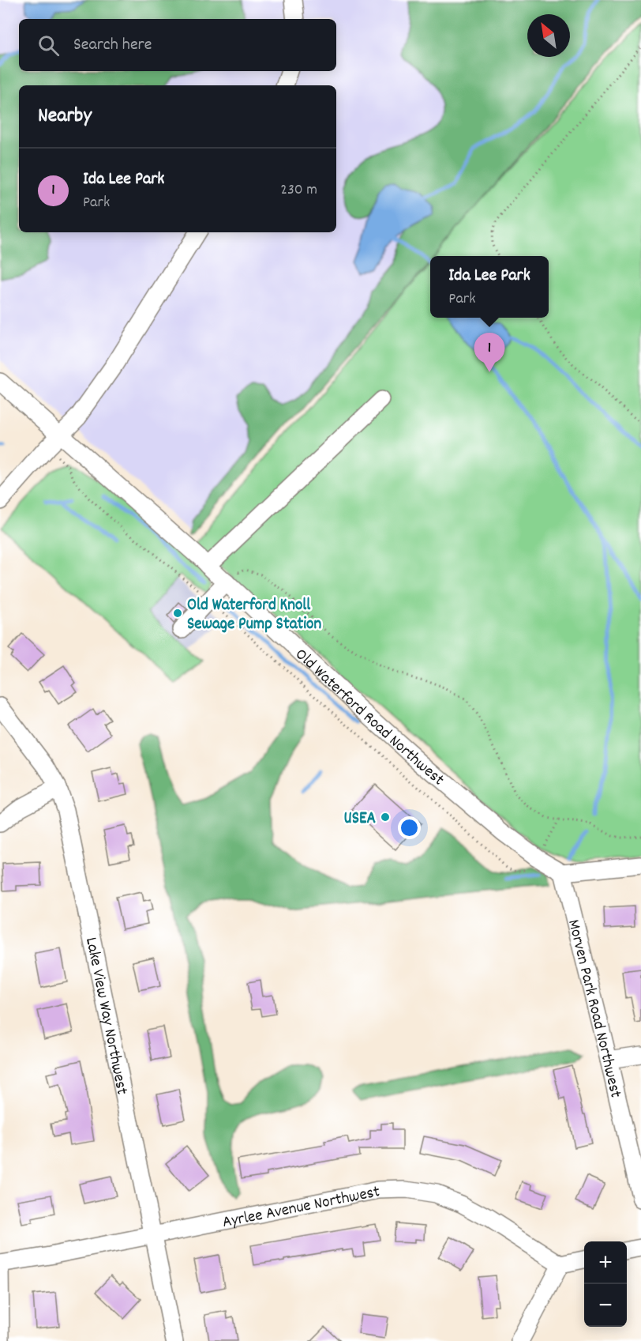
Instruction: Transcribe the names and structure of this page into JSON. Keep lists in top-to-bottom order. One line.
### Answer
{"streets":{"street":["Old Waterford Road Northwest","Morven Park Road Northwest","Lake View Way Northwest","Ayrlee Avenue Northwest"]},"crossings":[["Old Waterford Road Northwest","Morven Park Road Northwest"],["Lake View Way Northwest","Ayrlee Avenue Northwest"]],"places":["Old Waterford Knoll Sewage Pump Station","USEA"],"north":"top left","page":{"search":"Search here","heading":"Nearby","list":[{"mark":"1","name":"Ida Lee Park","note":"Park","value":"230 m"}],"popup":["Ida Lee Park","Park"],"pins":"1","map_buttons":["+","−"]}}
